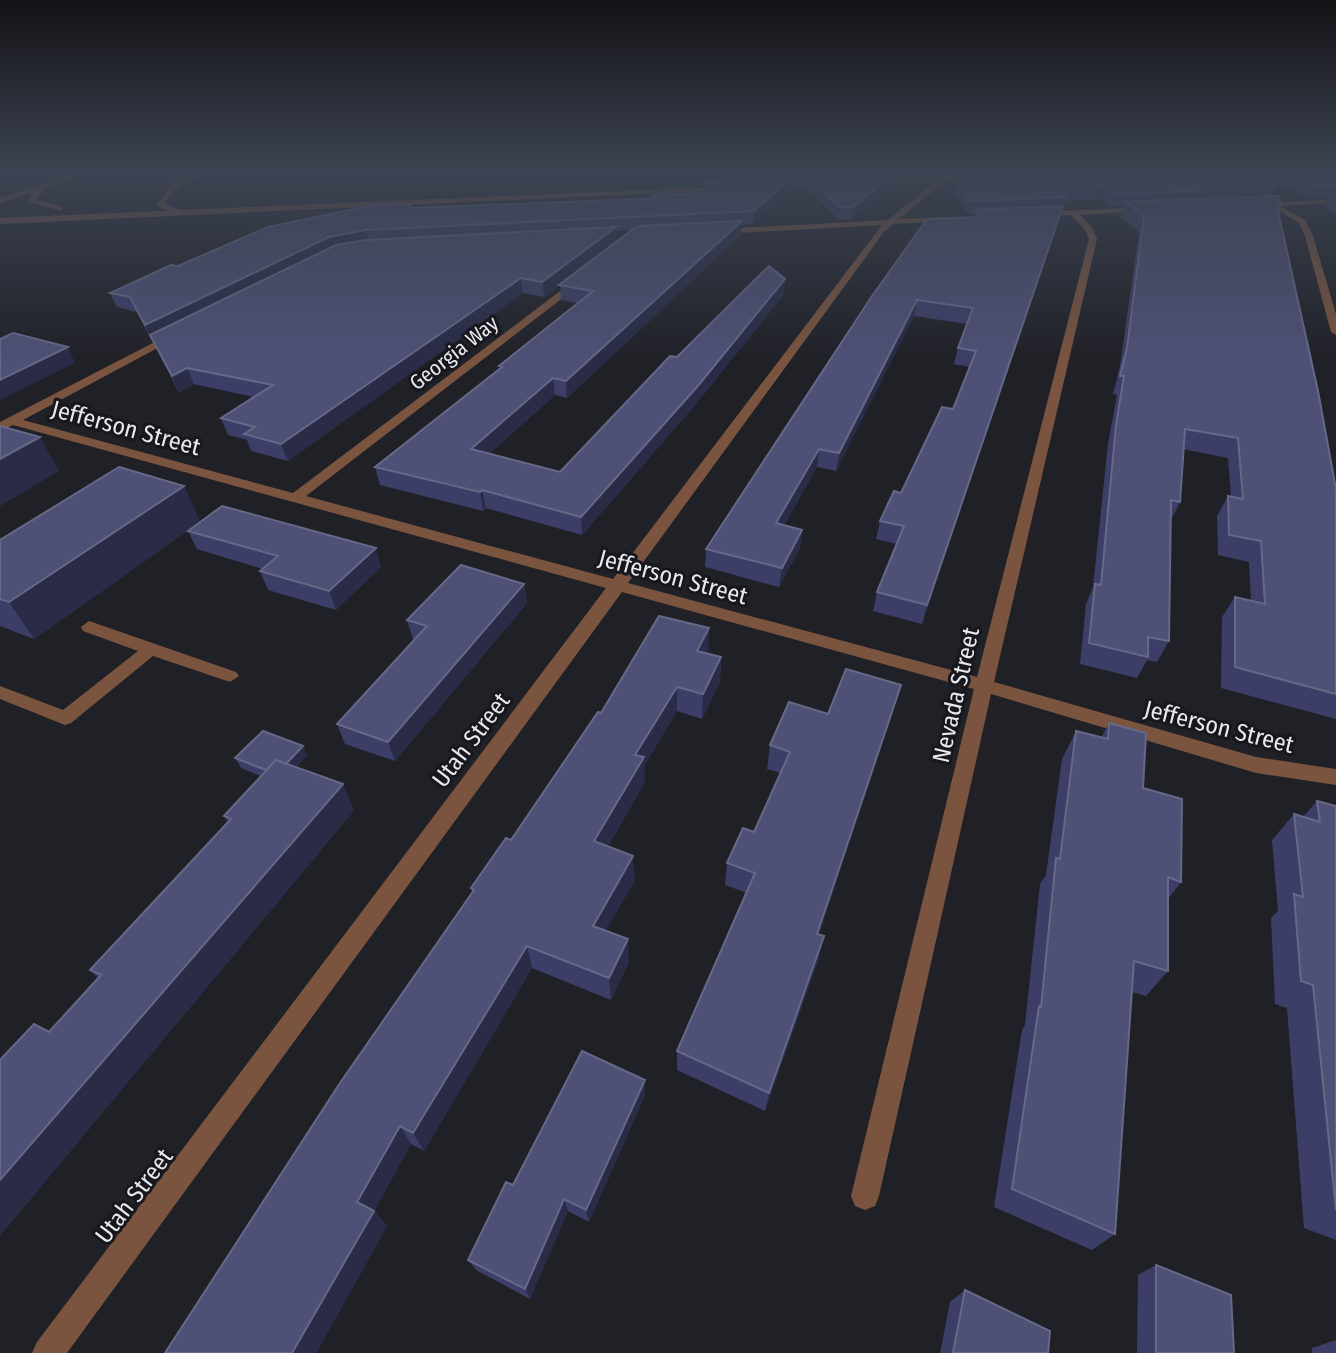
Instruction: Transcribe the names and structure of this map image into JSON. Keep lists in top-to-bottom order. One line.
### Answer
{"streets":{"street":["Georgia Way","Jefferson Street","Nevada Street","Utah Street"]},"crossings":[["Georgia Way","Jefferson Street"],["Jefferson Street","Nevada Street"],["Jefferson Street","Utah Street"]]}
